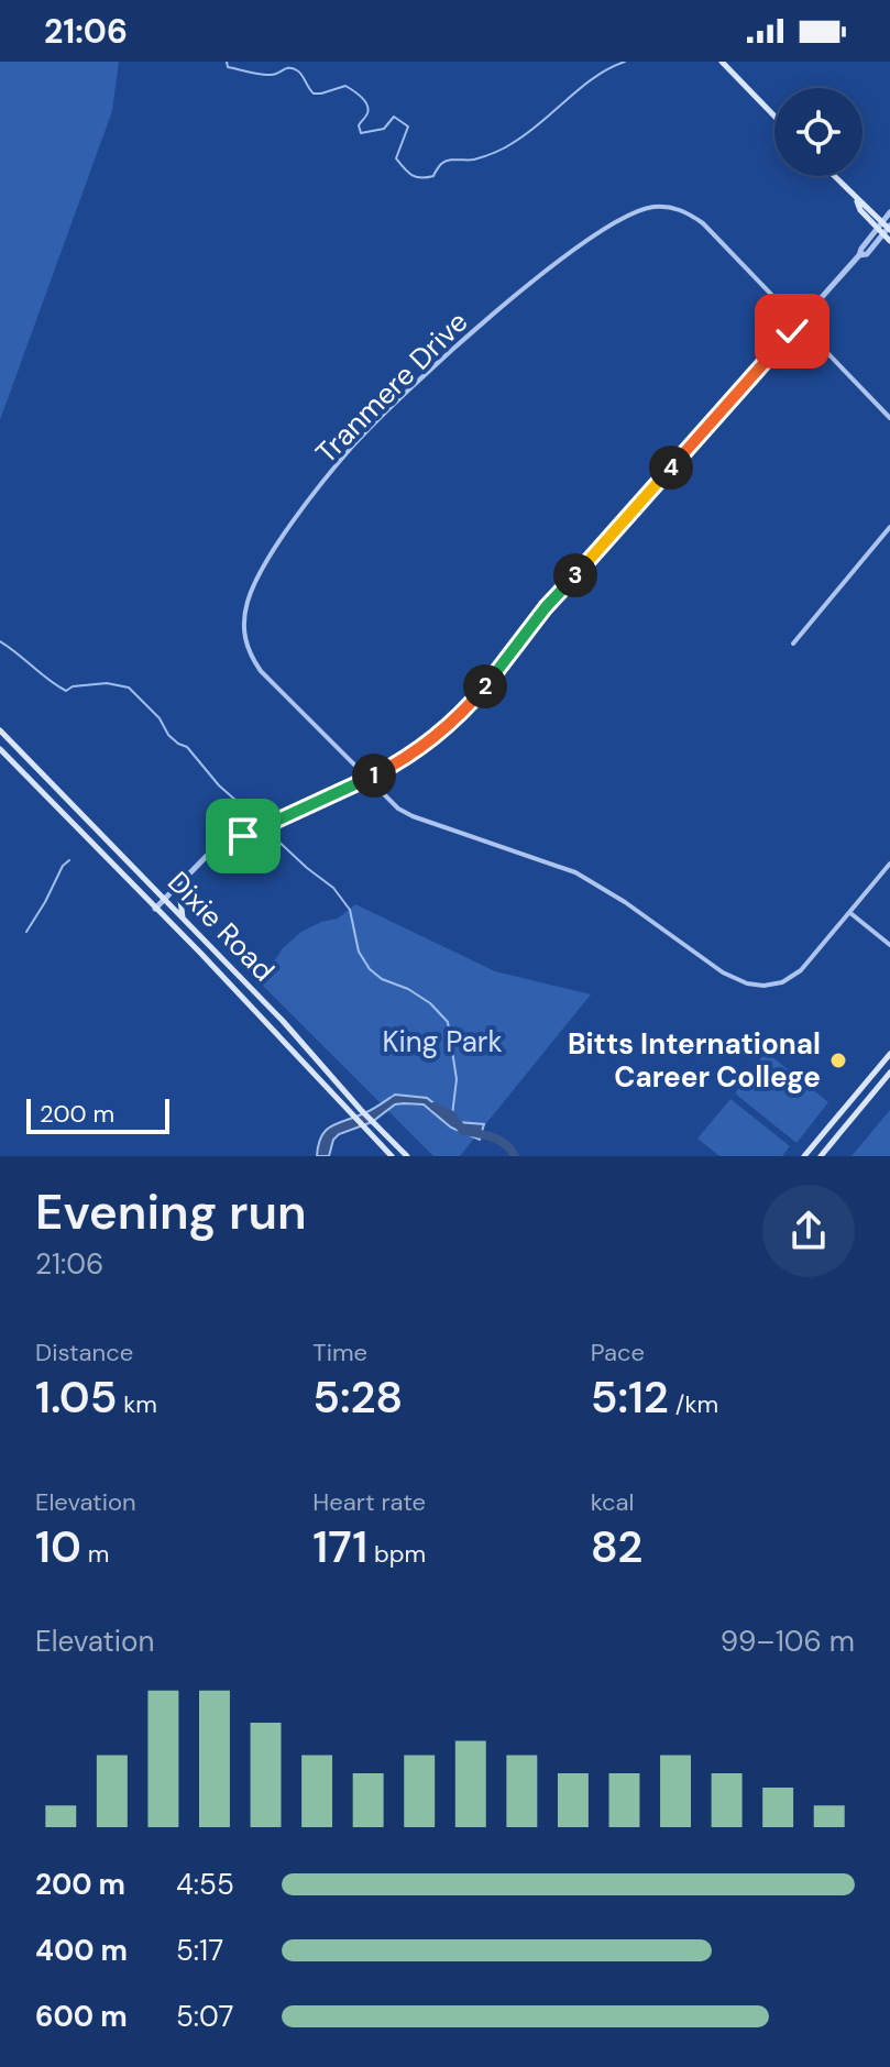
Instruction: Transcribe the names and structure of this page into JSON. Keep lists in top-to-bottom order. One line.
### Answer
{"streets":{"main road":["Dixie Road"],"street":["Tranmere Drive"]},"parks":["King Park"],"places":["Bitts International Career College"],"scale_bar":"200 m","page":{"status":"21:06","pins":["4","3","2","1"],"scale":"200 m","heading":["Evening run","21:06"],"stats":[["Distance","1.05 km"],["Time","5:28"],["Pace","5:12 /km"],["Elevation","10 m"],["Heart rate","171 bpm"],["kcal","82"]],"chart":["Elevation","99–106 m"],"list":[{"name":"200 m","note":"4:55"},{"name":"400 m","note":"5:17"},{"name":"600 m","note":"5:07"}]}}
